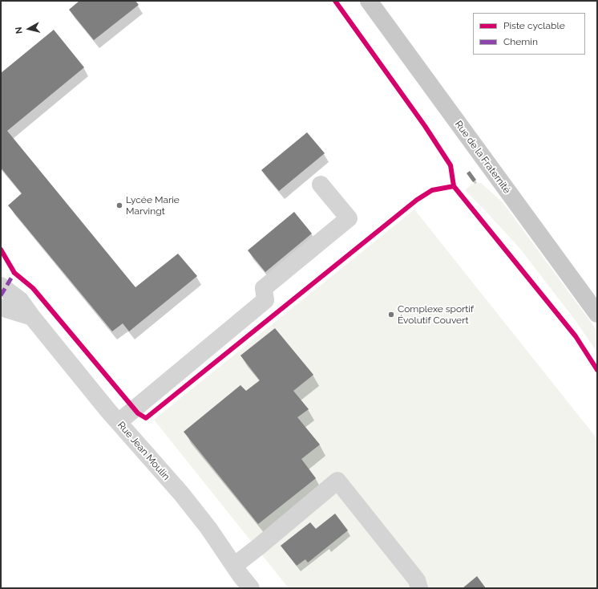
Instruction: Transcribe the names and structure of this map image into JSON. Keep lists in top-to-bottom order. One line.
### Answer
{"streets":{"main road":["Rue de la Fraternité"],"street":["Rue Jean Moulin"]},"places":["Lycée Marie Marvingt","Complexe sportif Évolutif Couvert"],"legend":["Piste cyclable","Chemin"],"north":"left"}
